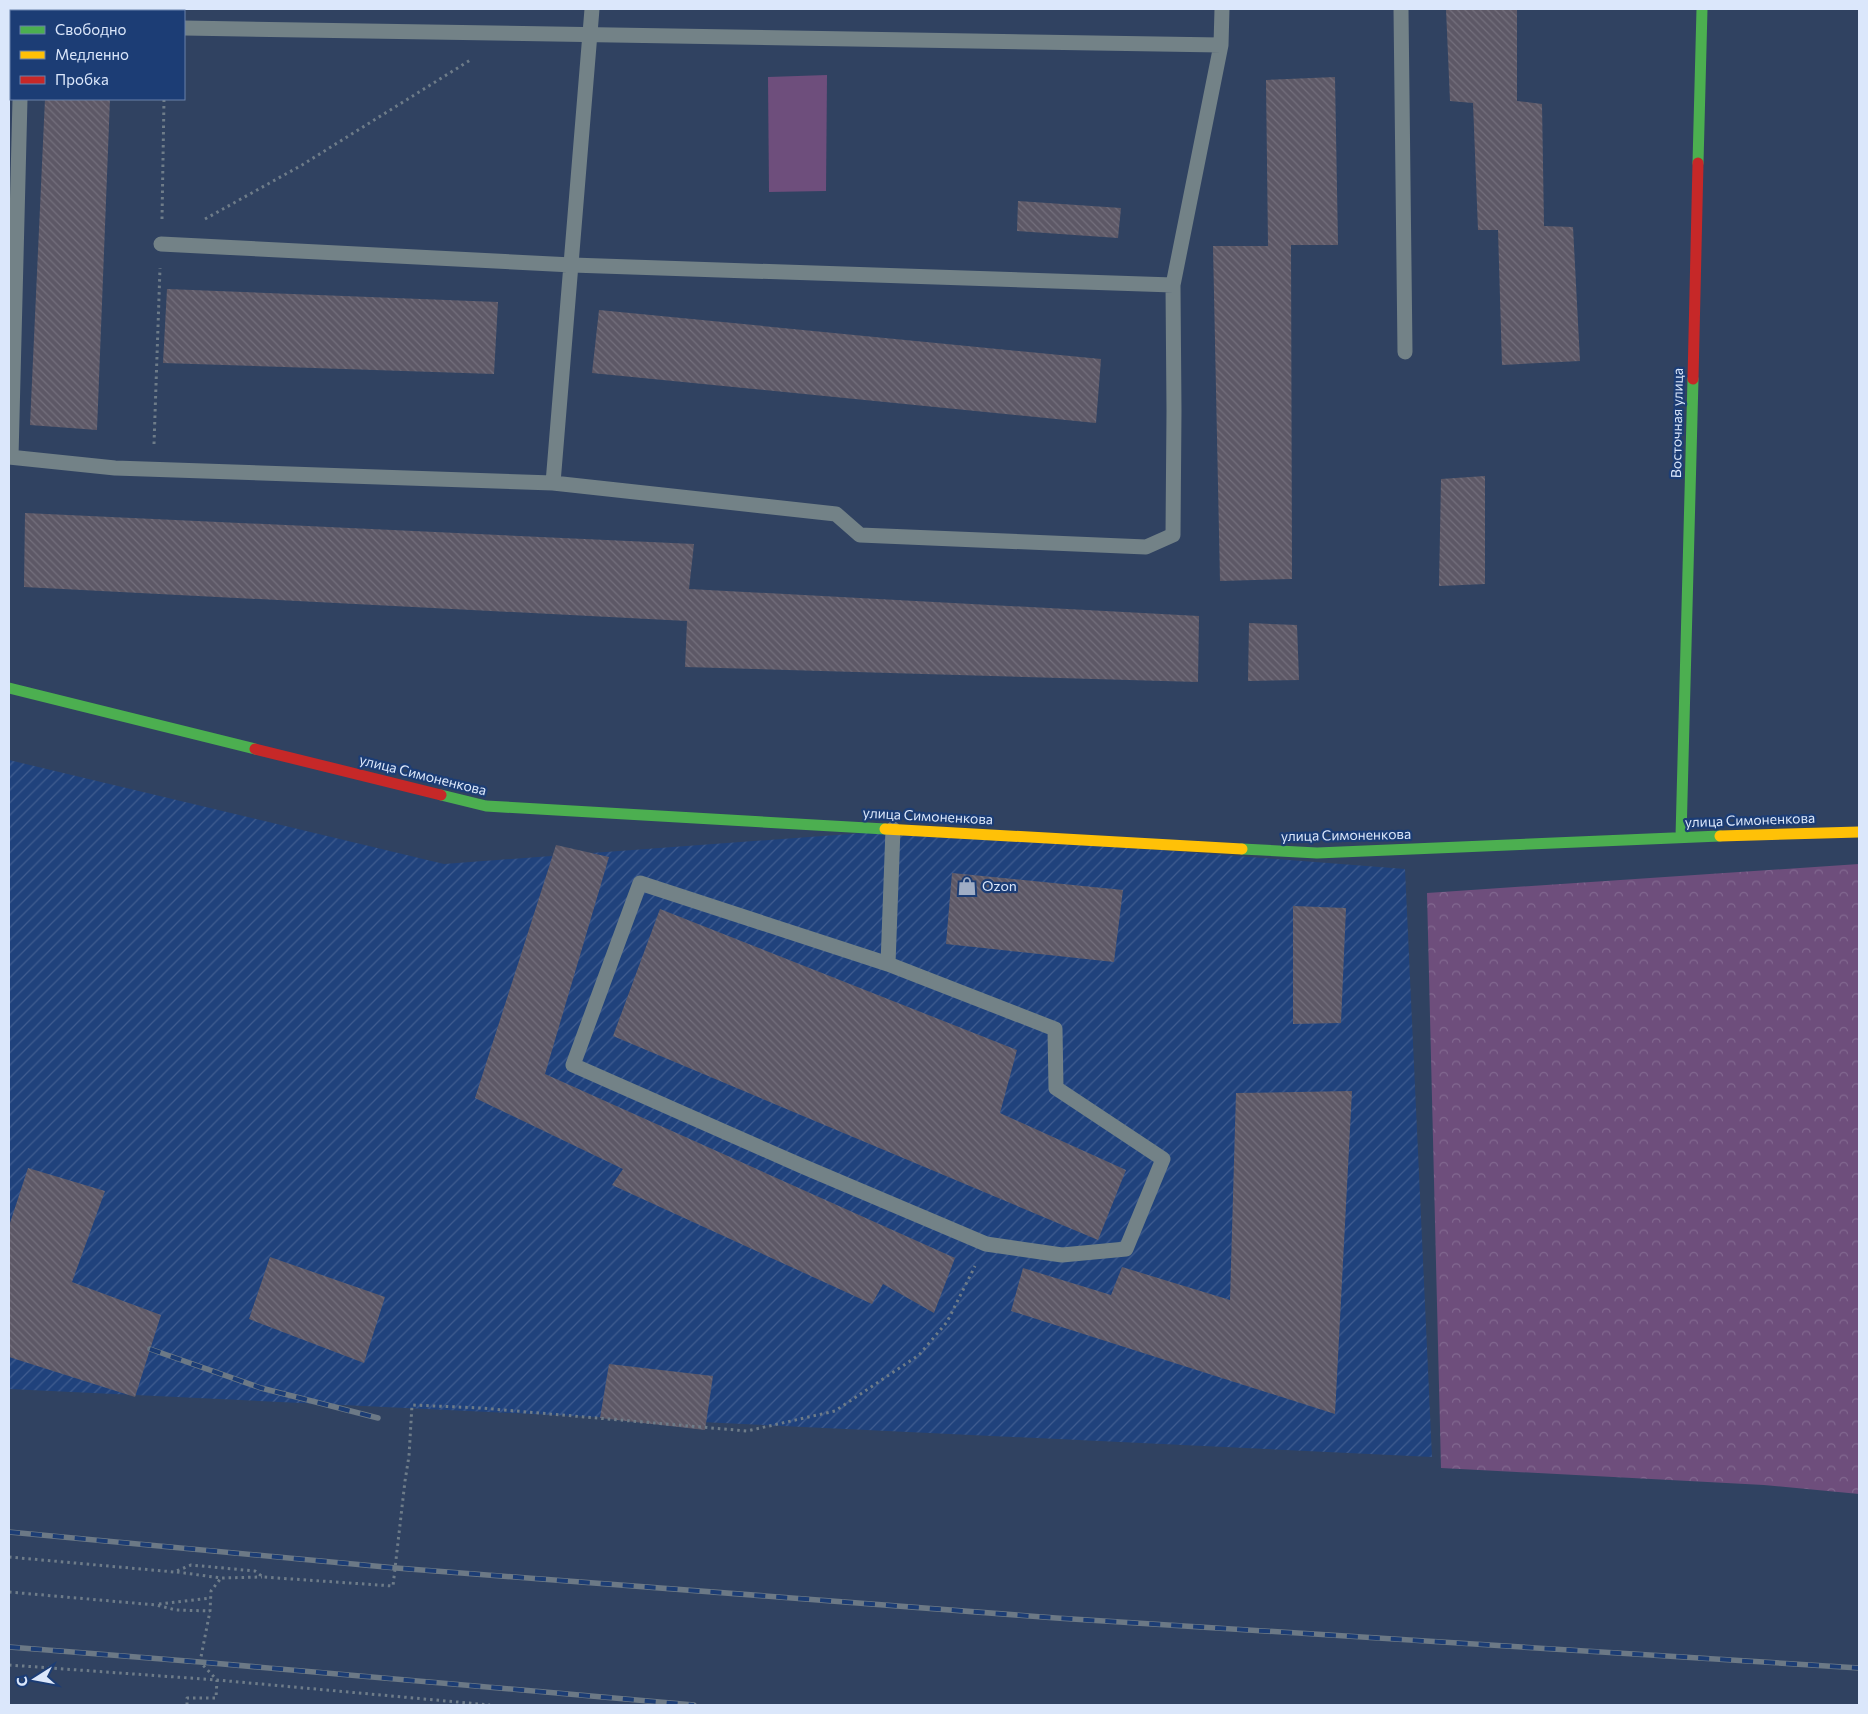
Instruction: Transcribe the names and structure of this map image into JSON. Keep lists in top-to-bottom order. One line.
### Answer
{"streets":{"street":["Восточная улица","улица Симоненкова"]},"crossings":[["Восточная улица","улица Симоненкова"]],"places":{"shop":["Ozon"]},"legend":["Свободно","Медленно","Пробка"],"north":"left"}
